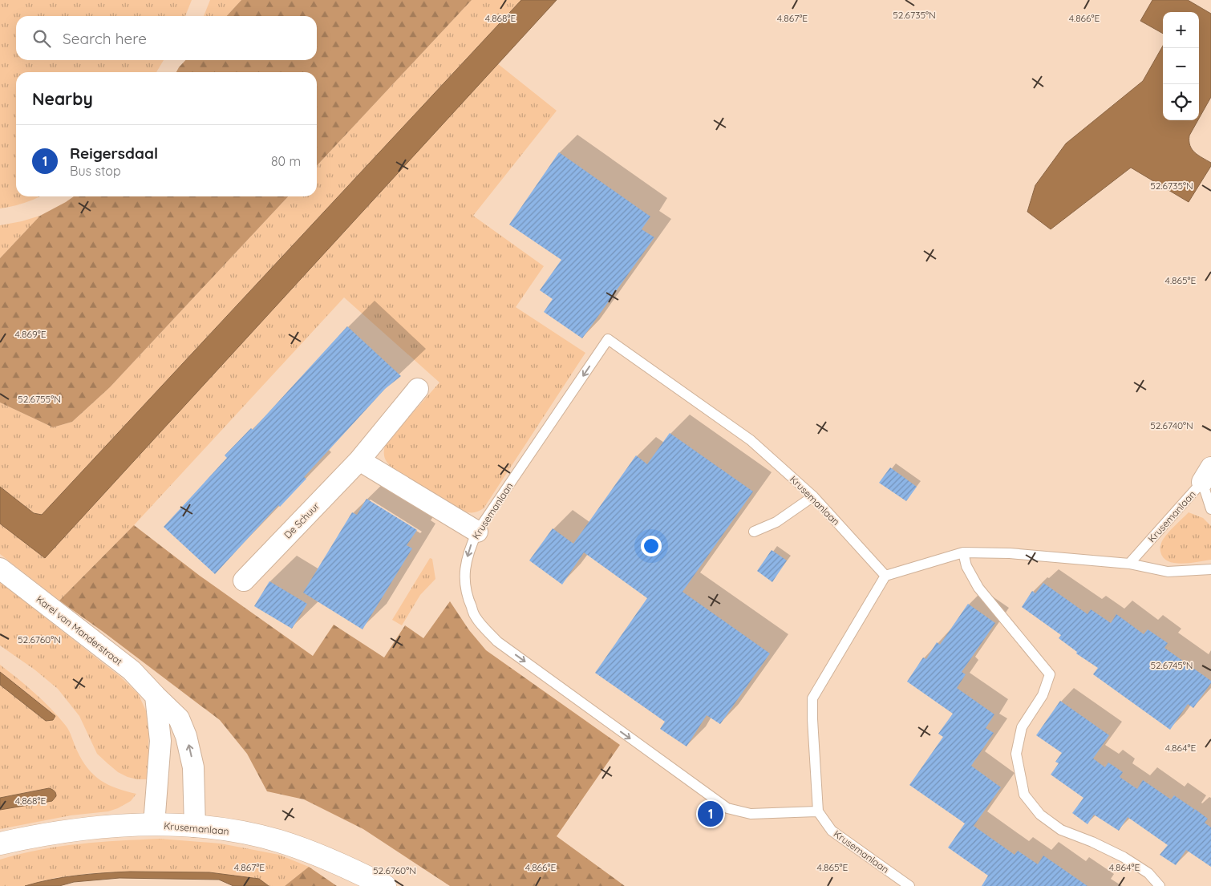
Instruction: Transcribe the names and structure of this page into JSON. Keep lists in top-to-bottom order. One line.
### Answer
{"streets":{"main road":["Krusemanlaan"],"street":["De Schuur","Karel van Manderstraat"]},"crossings":[["Krusemanlaan","Karel van Manderstraat"]],"page":{"map_buttons":["+","−"],"search":"Search here","heading":"Nearby","list":[{"mark":"1","name":"Reigersdaal","note":"Bus stop","value":"80 m"}],"pins":"1"},"coordinates":["52.6735°N","4.868°E","4.867°E","4.866°E","4.865°E","4.869°E","52.6755°N","52.6740°N","52.6760°N","52.6745°N","4.864°E"]}
